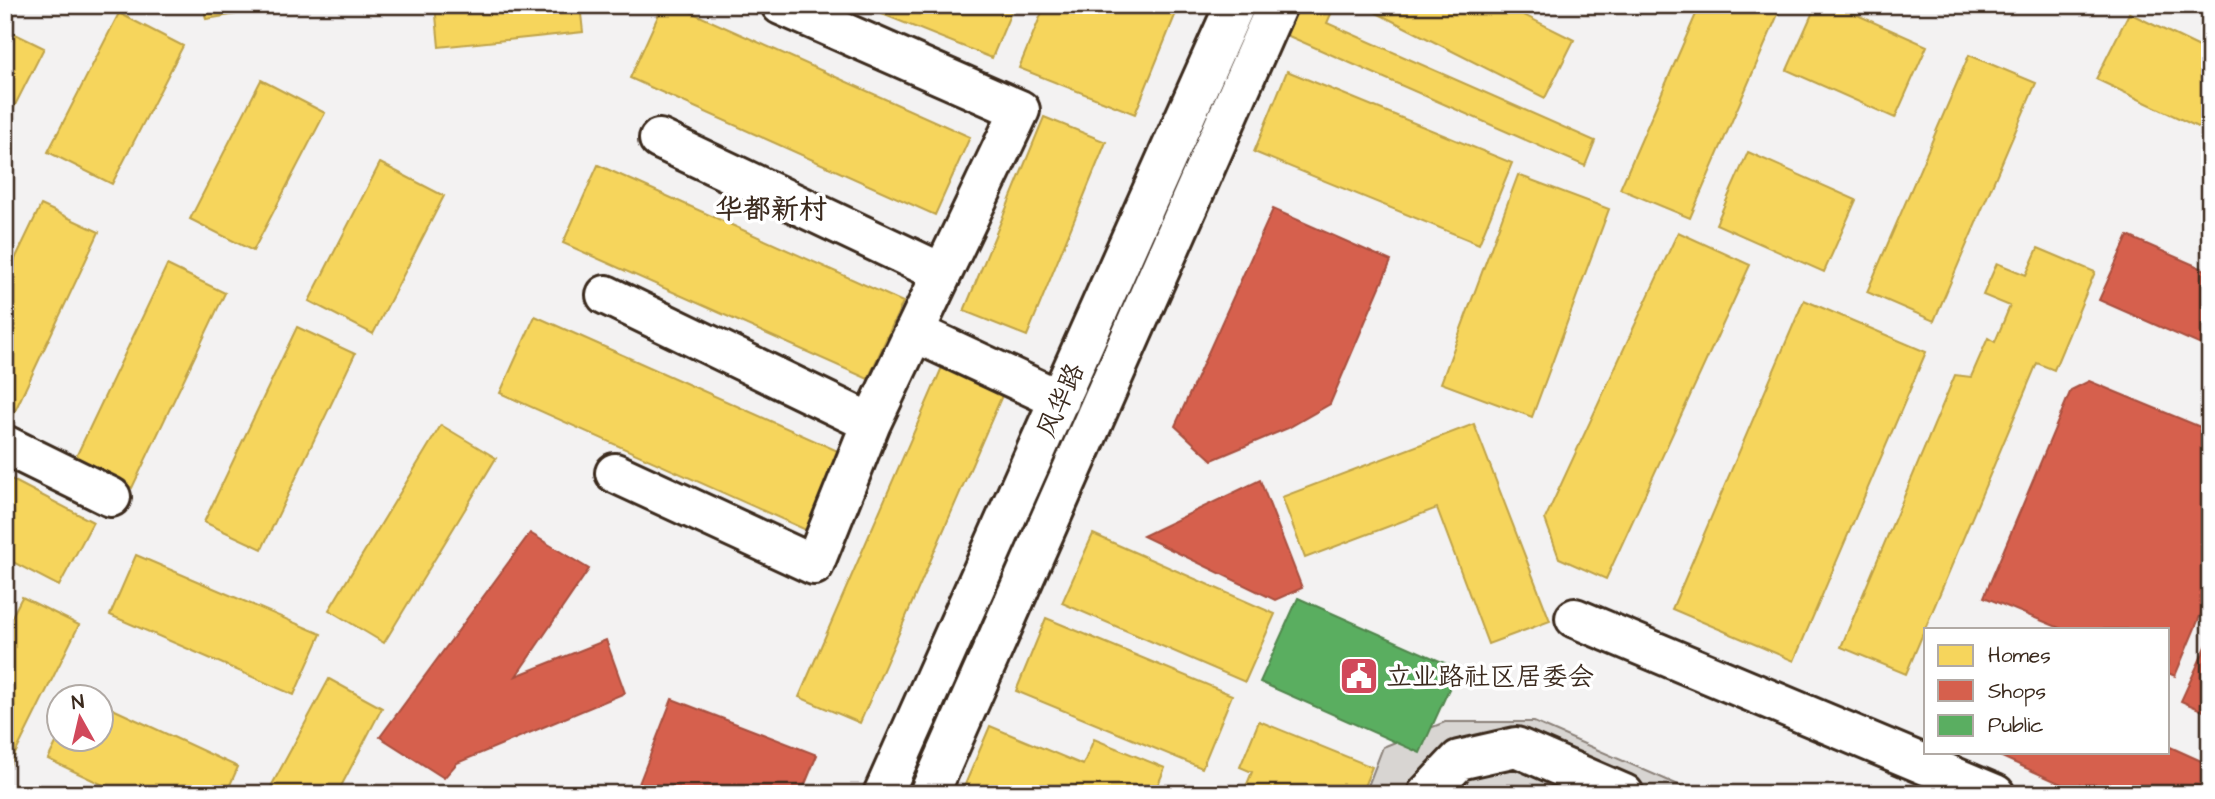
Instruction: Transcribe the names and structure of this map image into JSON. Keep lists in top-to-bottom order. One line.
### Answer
{"streets":{"street":["风华路"]},"districts":["华都新村"],"places":{"public building":["立业路社区居委会"]},"legend":["Homes","Shops","Public"],"north":"top"}
